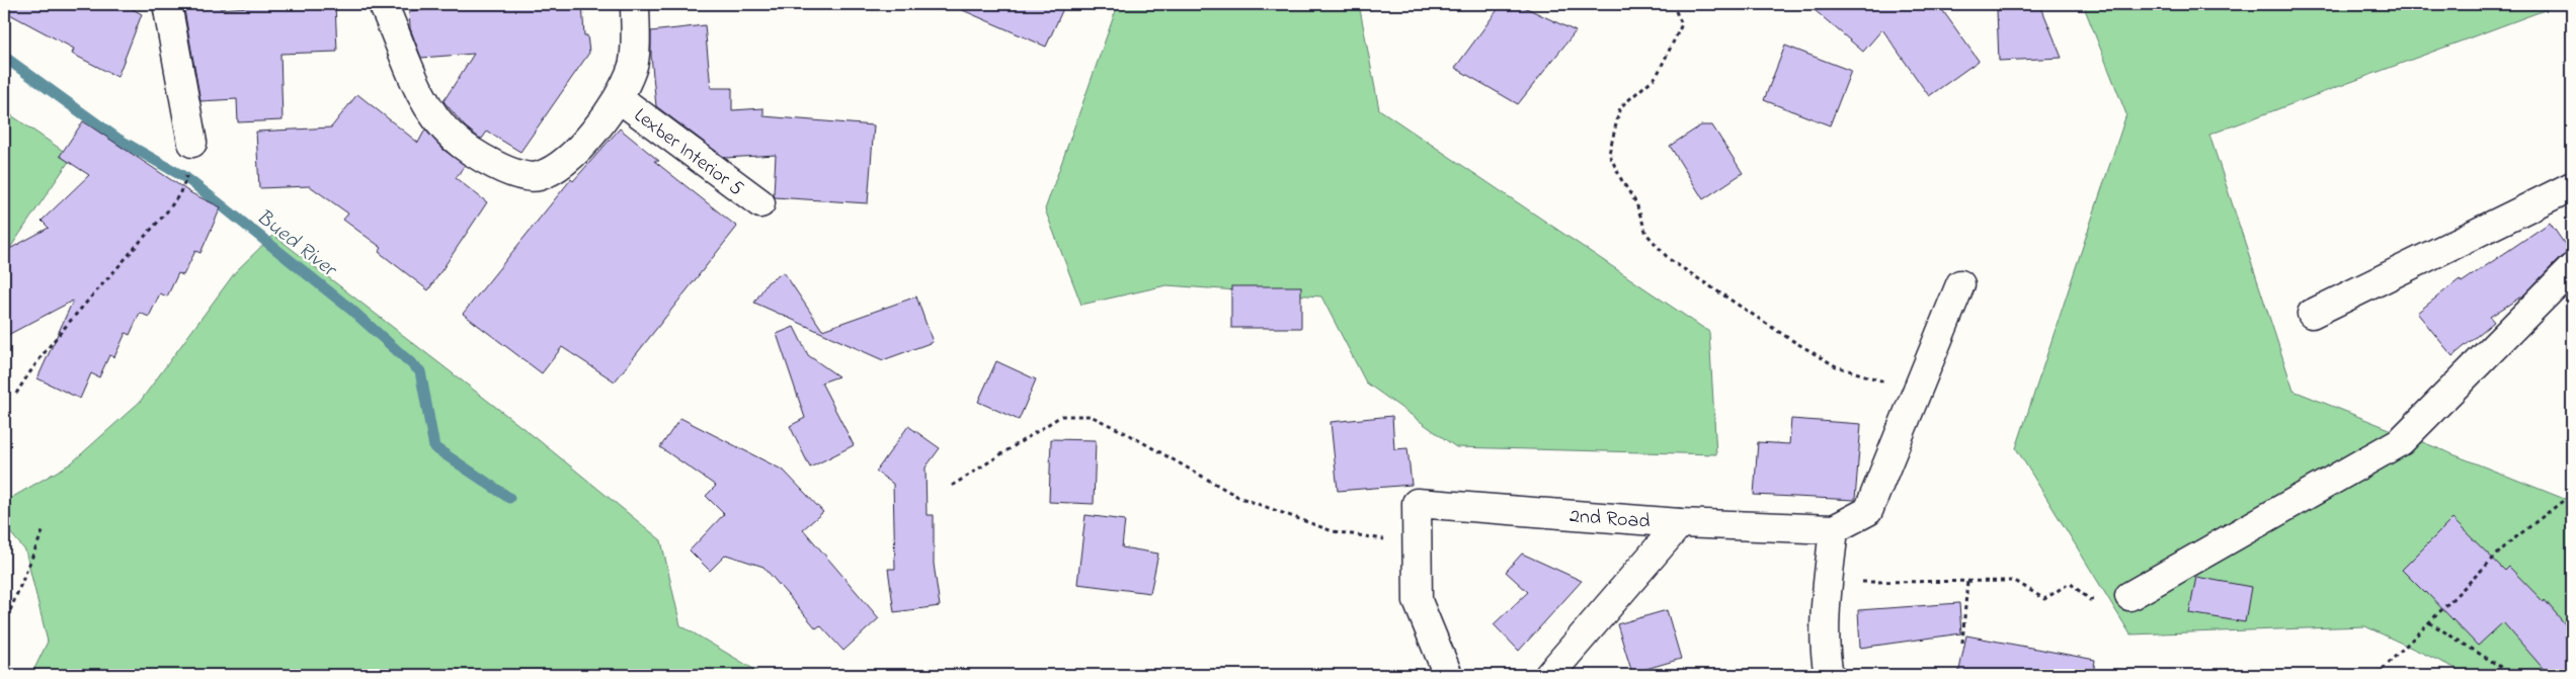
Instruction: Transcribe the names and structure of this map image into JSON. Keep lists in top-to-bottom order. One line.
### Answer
{"streets":{"street":["Lexber Interior 5","2nd Road"]},"water":["Bued River"]}
